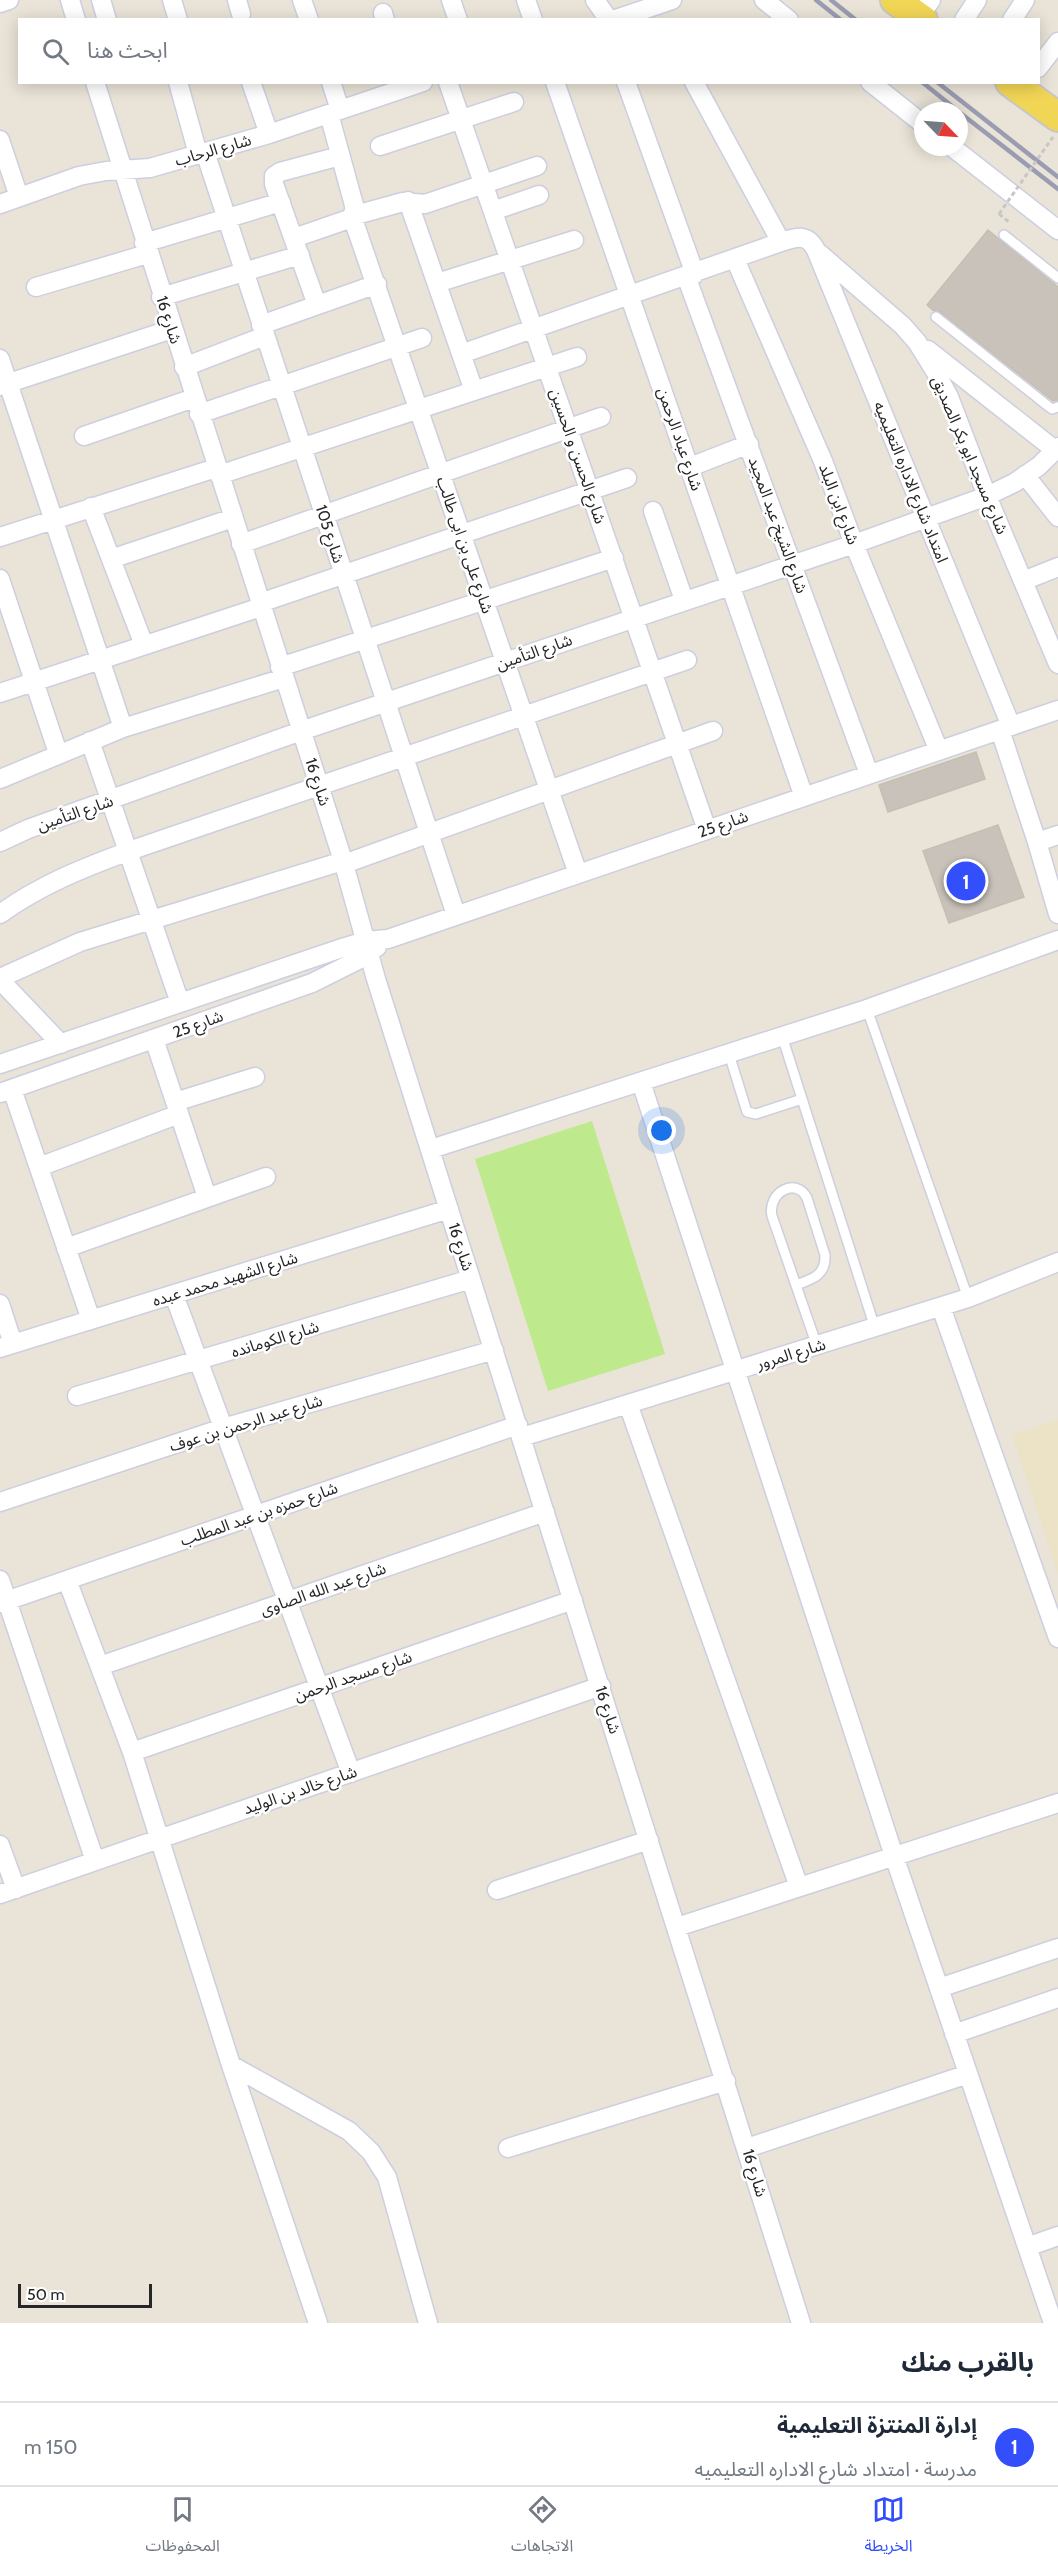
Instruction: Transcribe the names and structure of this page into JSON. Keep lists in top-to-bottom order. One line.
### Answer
{"streets":{"street":["شارع الرحاب","شارع 16","شارع عباد الرحمن","شارع مسجد ابو بكر الصديق","شارع الحسن و الحسين","امتداد شارع الاداره التعليميه","شارع ابن البلد","شارع الشيخ عبد المجيد","شارع 105","شارع على بن ابى طالب","شارع التأمين","شارع 25","شارع الشهيد محمد عبده","شارع الكومانده","شارع المرور","شارع عبد الرحمن بن عوف","شارع حمزه بن عبد المطلب","شارع عبد الله الصاوى","شارع مسجد الرحمن","شارع خالد بن الوليد"]},"crossings":[["شارع الرحاب","شارع 16"],["شارع الرحاب","شارع 105"],["شارع الرحاب","شارع على بن ابى طالب"],["شارع 16","شارع التأمين"],["شارع 16","شارع 25"],["شارع 16","شارع الشهيد محمد عبده"],["شارع 16","شارع الكومانده"],["شارع 16","شارع المرور"],["شارع 16","شارع عبد الرحمن بن عوف"],["شارع 16","شارع حمزه بن عبد المطلب"],["شارع 16","شارع عبد الله الصاوى"],["شارع 16","شارع مسجد الرحمن"],["شارع 16","شارع خالد بن الوليد"],["شارع عباد الرحمن","شارع التأمين"],["شارع عباد الرحمن","شارع 25"],["شارع مسجد ابو بكر الصديق","امتداد شارع الاداره التعليميه"],["شارع مسجد ابو بكر الصديق","شارع التأمين"],["شارع الحسن و الحسين","شارع التأمين"],["شارع الحسن و الحسين","شارع 25"],["امتداد شارع الاداره التعليميه","شارع التأمين"],["امتداد شارع الاداره التعليميه","شارع 25"],["شارع ابن البلد","شارع التأمين"],["شارع ابن البلد","شارع 25"],["شارع الشيخ عبد المجيد","شارع التأمين"],["شارع الشيخ عبد المجيد","شارع 25"],["شارع 105","شارع التأمين"],["شارع 105","شارع 25"],["شارع على بن ابى طالب","شارع التأمين"],["شارع على بن ابى طالب","شارع 25"],["شارع المرور","شارع حمزه بن عبد المطلب"]],"scale_bar":"50 m","north":"bottom right","page":{"search":"ابحث هنا","pins":"1","scale":"50 m","heading":"بالقرب منك","list":[{"mark":"1","name":"إدارة المنتزة التعليمية","note":"مدرسة · امتداد شارع الاداره التعليميه","value":"150 m"}],"nav":["الخريطة","الاتجاهات","المحفوظات"]}}
